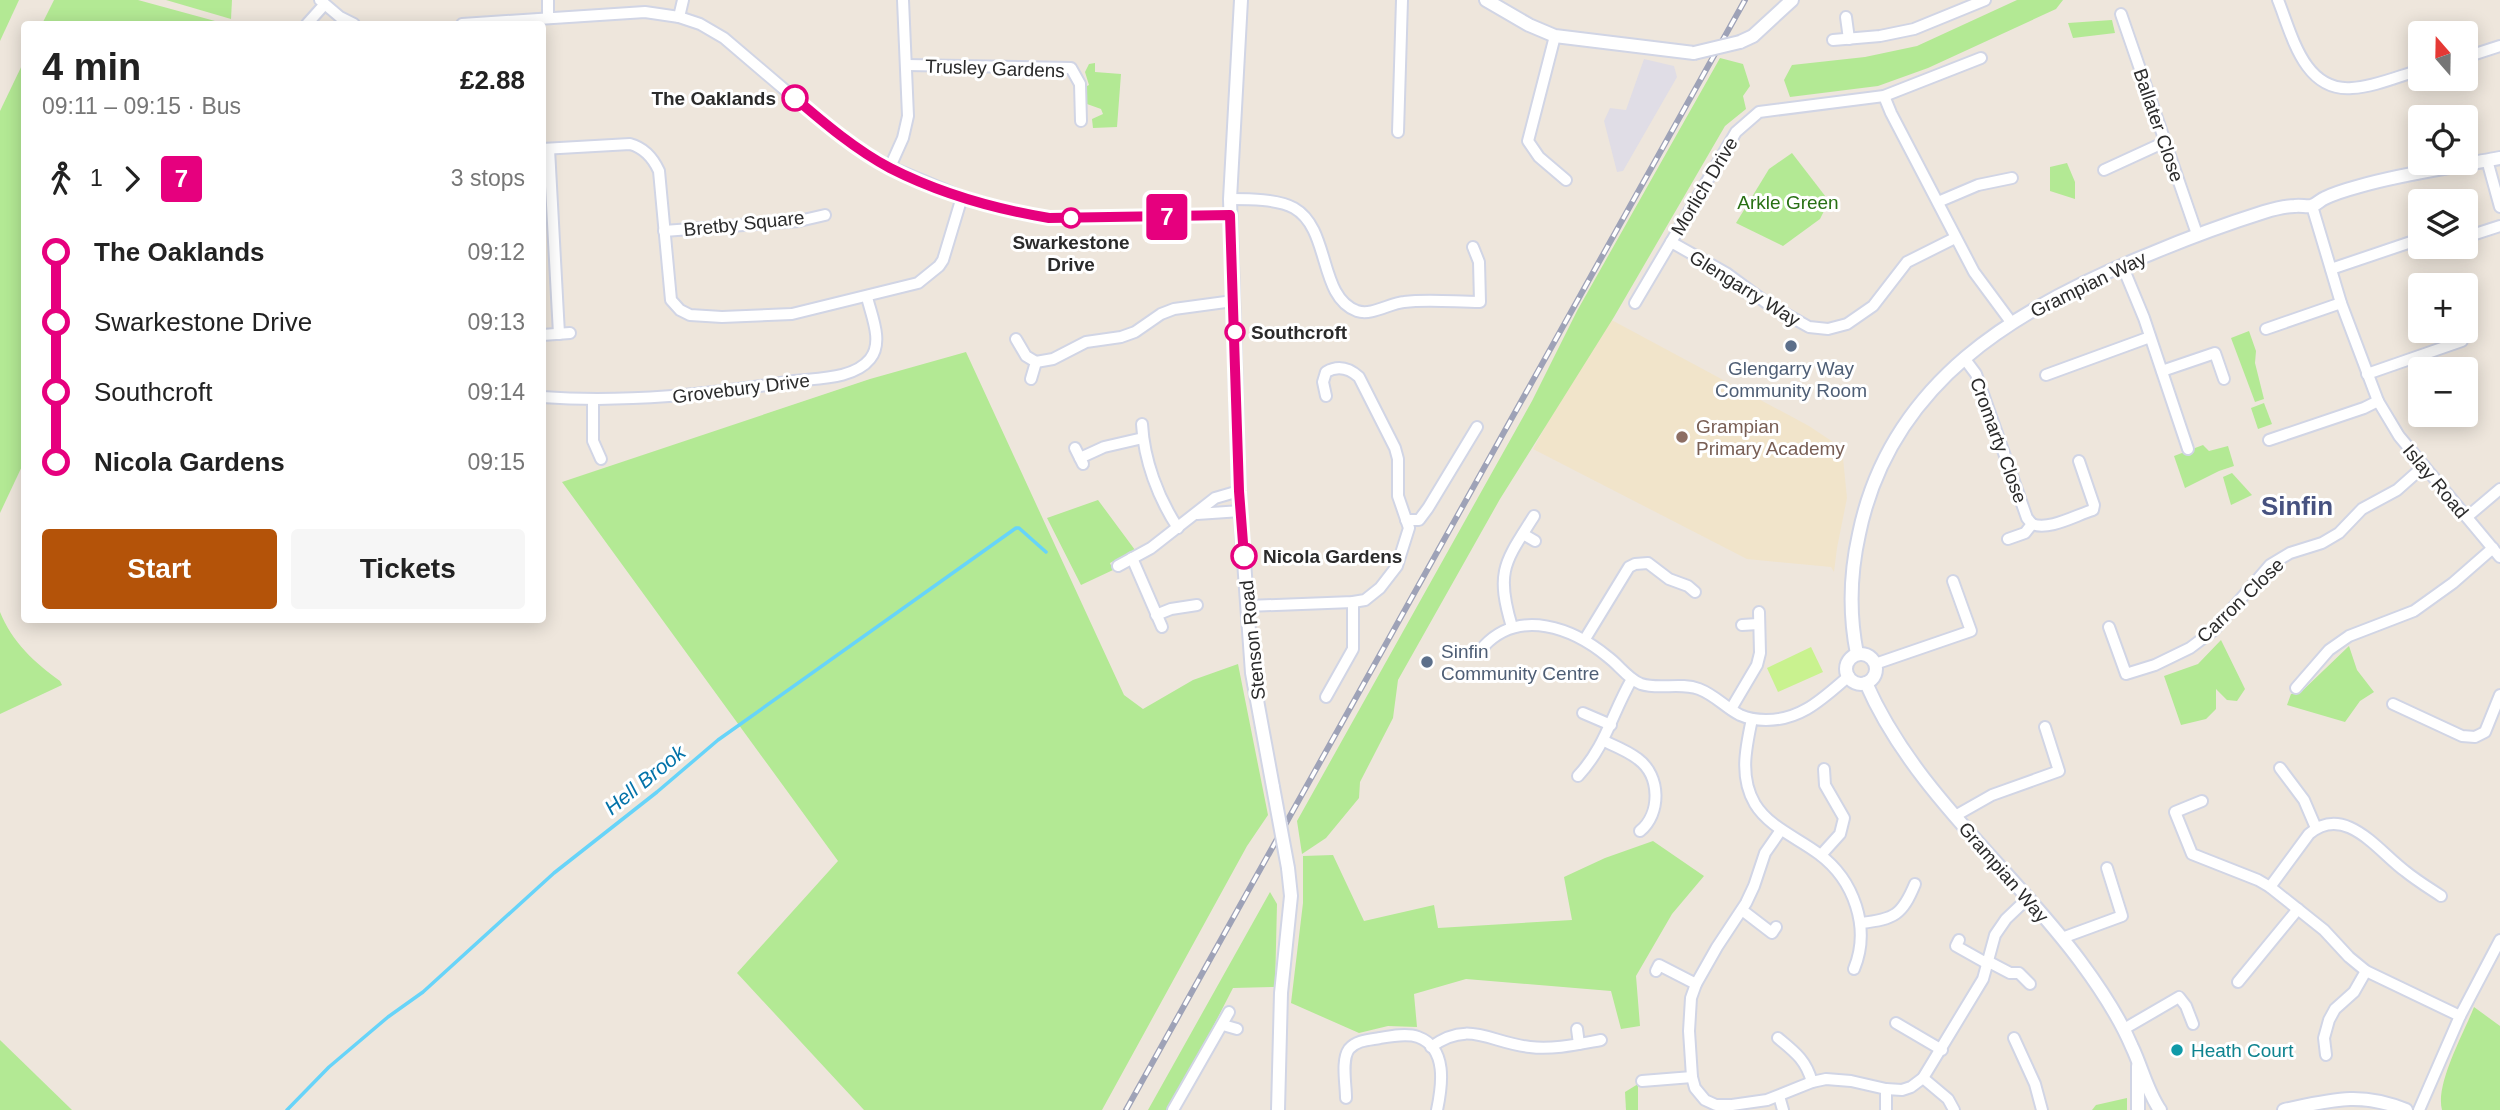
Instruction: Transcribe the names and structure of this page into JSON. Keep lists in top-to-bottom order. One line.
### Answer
{"streets":{"street":["Trusley Gardens","Ballater Close","Morlich Drive","Bretby Square","Grampian Way","Glengarry Way","Grovebury Drive","Cromarty Close","Islay Road","Carron Close","Stenson Road"]},"crossings":[["Ballater Close","Grampian Way"],["Morlich Drive","Glengarry Way"],["Grampian Way","Cromarty Close"],["Grampian Way","Islay Road"],["Islay Road","Carron Close"]],"districts":["Sinfin"],"water":["Hell Brook"],"parks":["Arkle Green"],"places":["The Oaklands","Swarkestone Drive","Southcroft","Glengarry Way Community Room","Grampian Primary Academy","Nicola Gardens","Sinfin Community Centre","Heath Court"],"lines":["bus line 7"],"north":"top","page":{"on_map":"7","map_buttons":["+","−"],"heading":["4 min","09:11 – 09:15 · Bus","£2.88"],"legs":["1","7","3 stops"],"list":[{"name":"The Oaklands","value":"09:12"},{"name":"Swarkestone Drive","value":"09:13"},{"name":"Southcroft","value":"09:14"},{"name":"Nicola Gardens","value":"09:15"}],"buttons":["Start","Tickets"]}}
